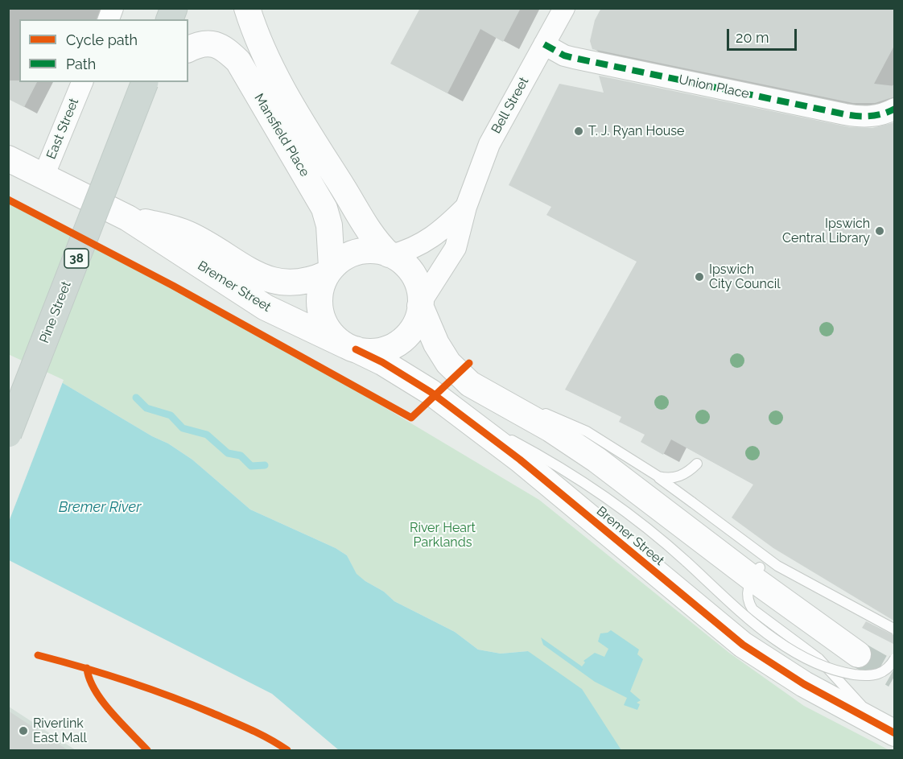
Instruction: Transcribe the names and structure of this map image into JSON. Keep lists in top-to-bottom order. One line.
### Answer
{"streets":{"main road":["38","Pine Street"],"street":["Union Place","Bell Street","East Street","Mansfield Place","Bremer Street"]},"crossings":[["Union Place","Bell Street"],["Bell Street","Mansfield Place"],["Bell Street","Bremer Street"],["East Street","Bremer Street"],["Mansfield Place","Bremer Street"]],"water":["Bremer River"],"parks":["River Heart Parklands"],"places":["T. J. Ryan House","Ipswich Central Library","Ipswich City Council","Riverlink East Mall"],"legend":["Cycle path","Path"],"scale_bar":"20 m"}
